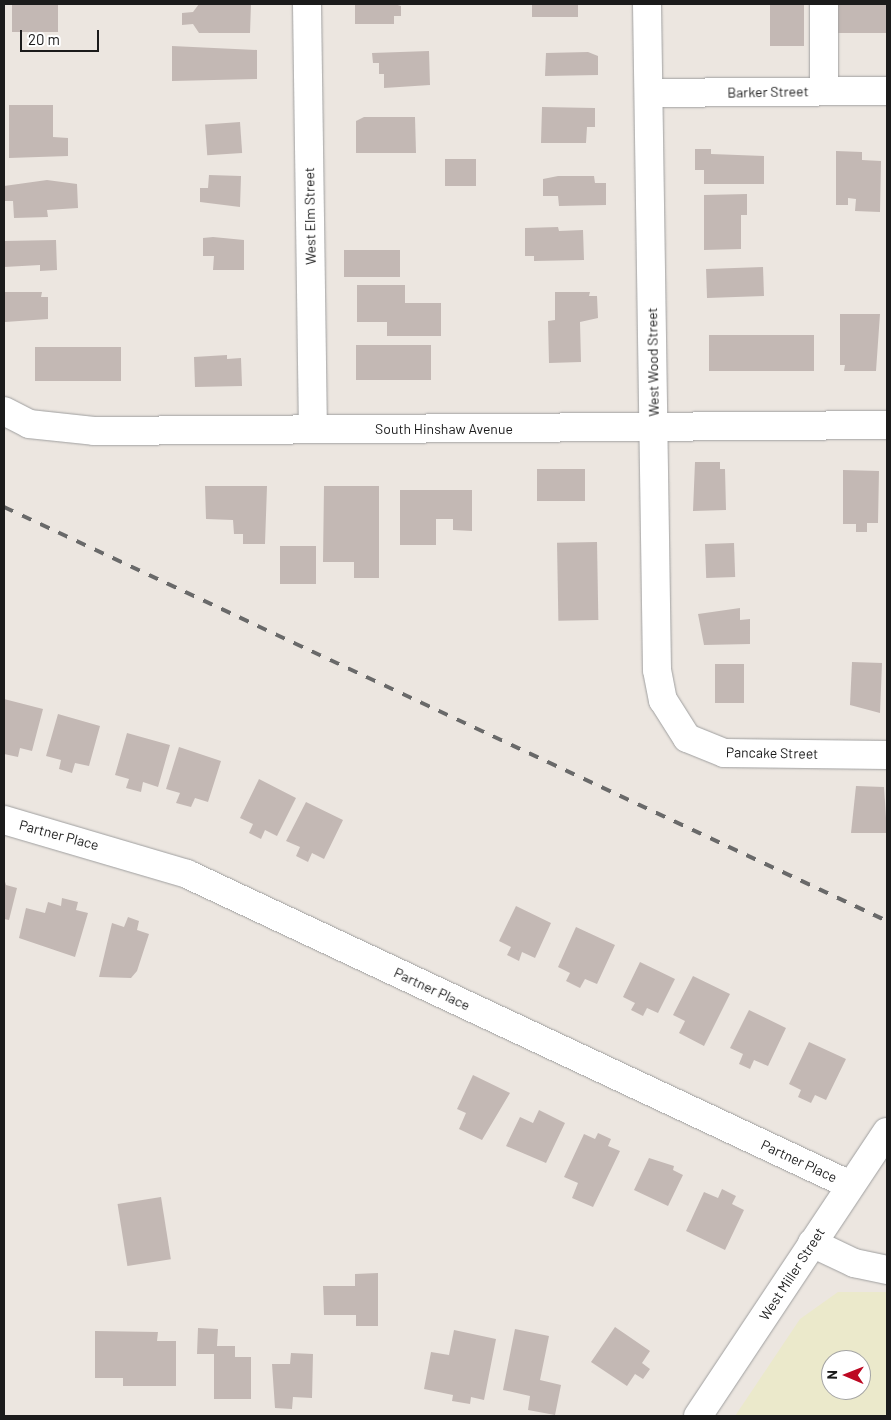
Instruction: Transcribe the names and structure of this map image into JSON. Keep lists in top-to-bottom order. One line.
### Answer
{"streets":{"street":["Barker Street","West Elm Street","West Wood Street","South Hinshaw Avenue","Pancake Street","Partner Place","West Miller Street"]},"crossings":[["Barker Street","West Wood Street"],["West Elm Street","South Hinshaw Avenue"],["West Wood Street","South Hinshaw Avenue"],["West Wood Street","Pancake Street"],["Partner Place","West Miller Street"]],"scale_bar":"20 m","north":"left"}
